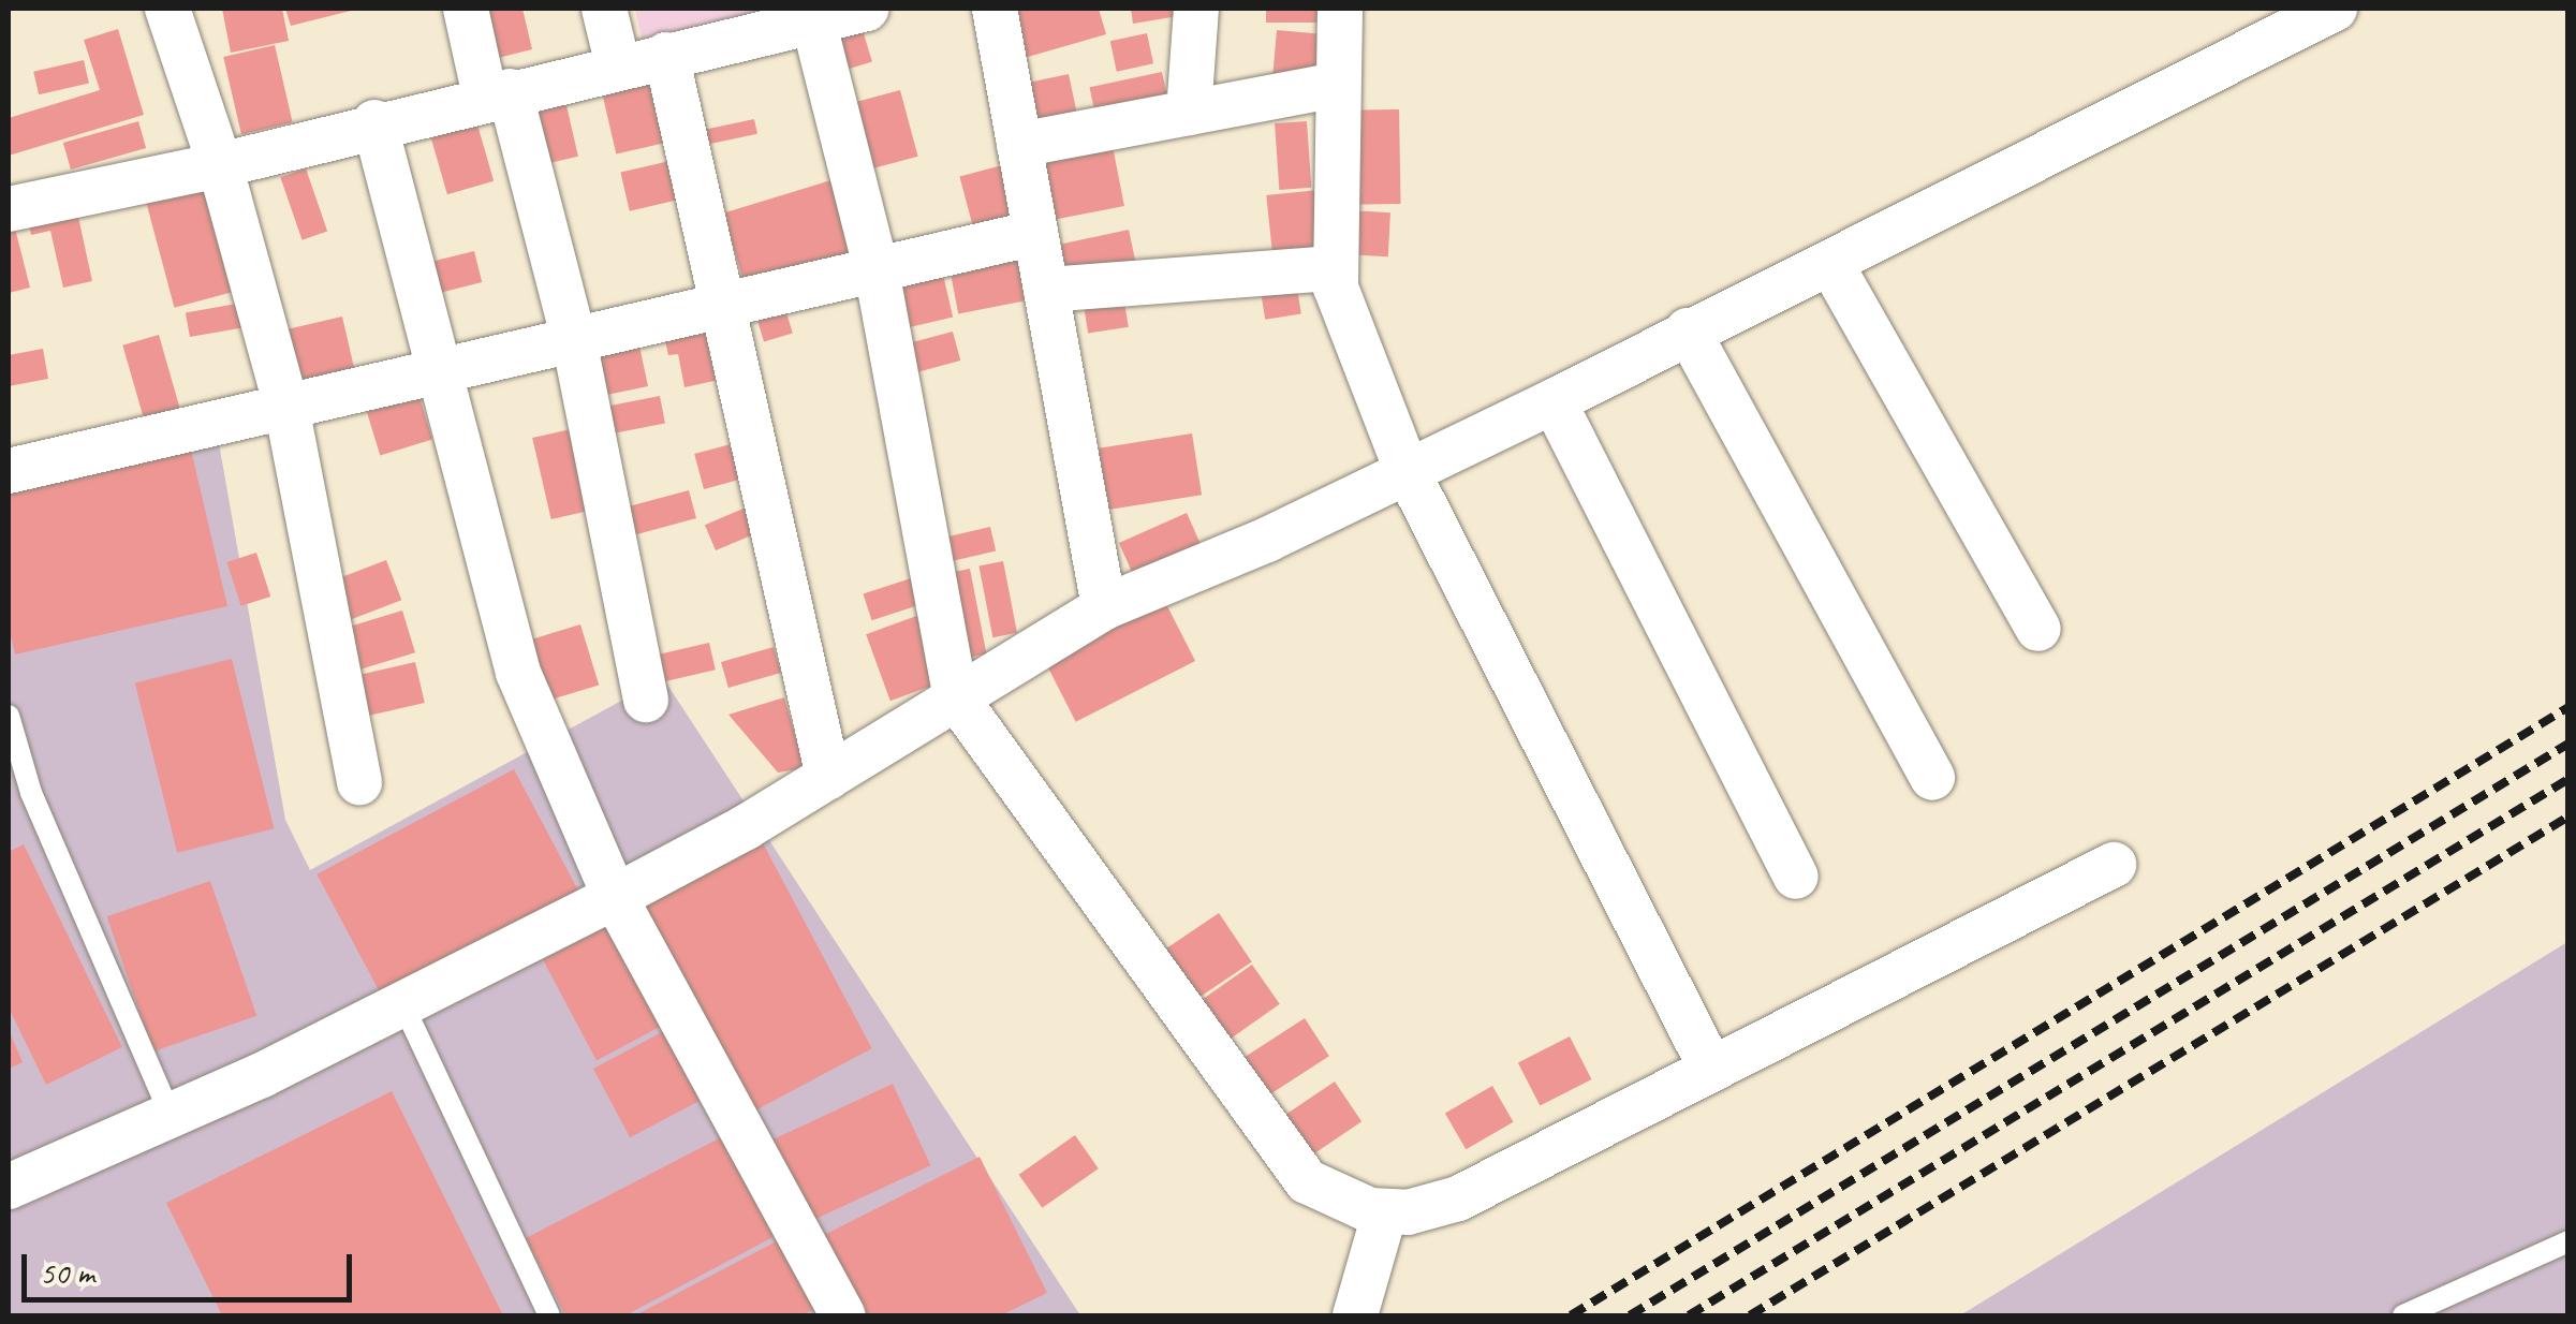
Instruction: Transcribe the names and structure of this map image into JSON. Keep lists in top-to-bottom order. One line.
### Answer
{"scale_bar":"50 m"}
